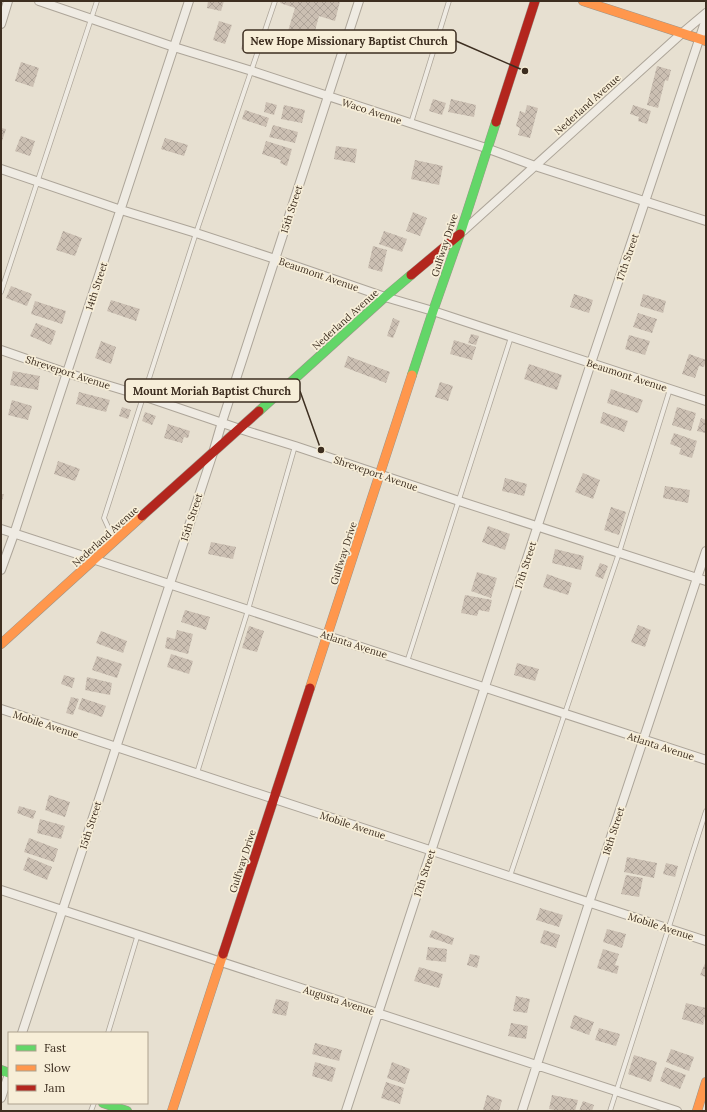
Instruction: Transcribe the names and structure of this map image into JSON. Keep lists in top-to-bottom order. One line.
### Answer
{"streets":{"main road":["Nederland Avenue","Gulfway Drive"],"street":["Waco Avenue","15th Street","17th Street","Beaumont Avenue","14th Street","Shreveport Avenue","Atlanta Avenue","Mobile Avenue","18th Street","Augusta Avenue"]},"crossings":[["Nederland Avenue","Waco Avenue"],["Nederland Avenue","15th Street"],["Nederland Avenue","Gulfway Drive"],["Nederland Avenue","Beaumont Avenue"],["Nederland Avenue","Shreveport Avenue"],["Nederland Avenue","Atlanta Avenue"],["Waco Avenue","15th Street"],["Waco Avenue","Gulfway Drive"],["Waco Avenue","17th Street"],["Waco Avenue","14th Street"],["15th Street","Beaumont Avenue"],["15th Street","Shreveport Avenue"],["15th Street","Atlanta Avenue"],["15th Street","Mobile Avenue"],["15th Street","Augusta Avenue"],["Gulfway Drive","Beaumont Avenue"],["Gulfway Drive","Shreveport Avenue"],["Gulfway Drive","Atlanta Avenue"],["Gulfway Drive","Mobile Avenue"],["Gulfway Drive","Augusta Avenue"],["17th Street","Beaumont Avenue"],["17th Street","Shreveport Avenue"],["17th Street","Atlanta Avenue"],["17th Street","Mobile Avenue"],["17th Street","Augusta Avenue"],["Beaumont Avenue","14th Street"],["14th Street","Shreveport Avenue"],["14th Street","Atlanta Avenue"],["Shreveport Avenue","18th Street"],["Atlanta Avenue","18th Street"],["Mobile Avenue","18th Street"],["18th Street","Augusta Avenue"]],"places":["New Hope Missionary Baptist Church","Mount Moriah Baptist Church"],"legend":["Fast","Slow","Jam"]}
